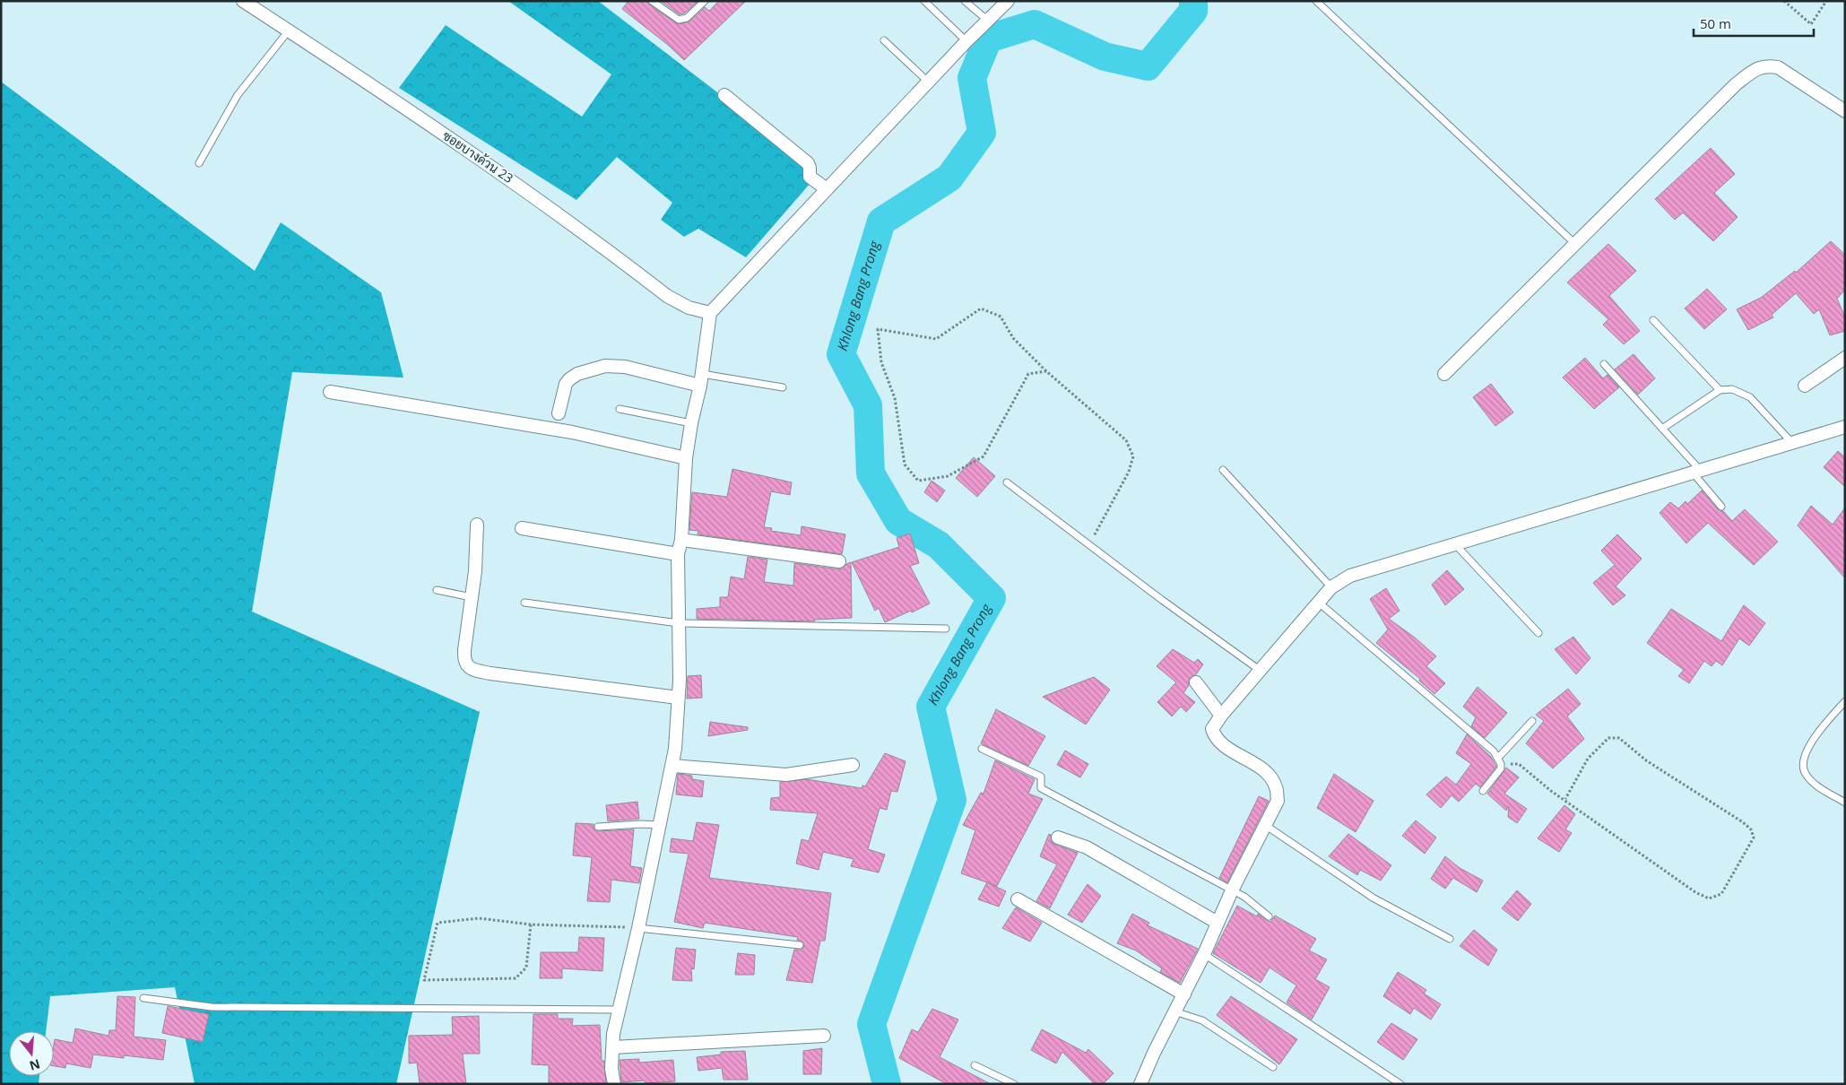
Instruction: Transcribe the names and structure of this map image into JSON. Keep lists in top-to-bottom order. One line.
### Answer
{"streets":{"street":["ซอยบางด้วน 23"]},"water":["Khlong Bang Prong"],"scale_bar":"50 m","north":"bottom"}
